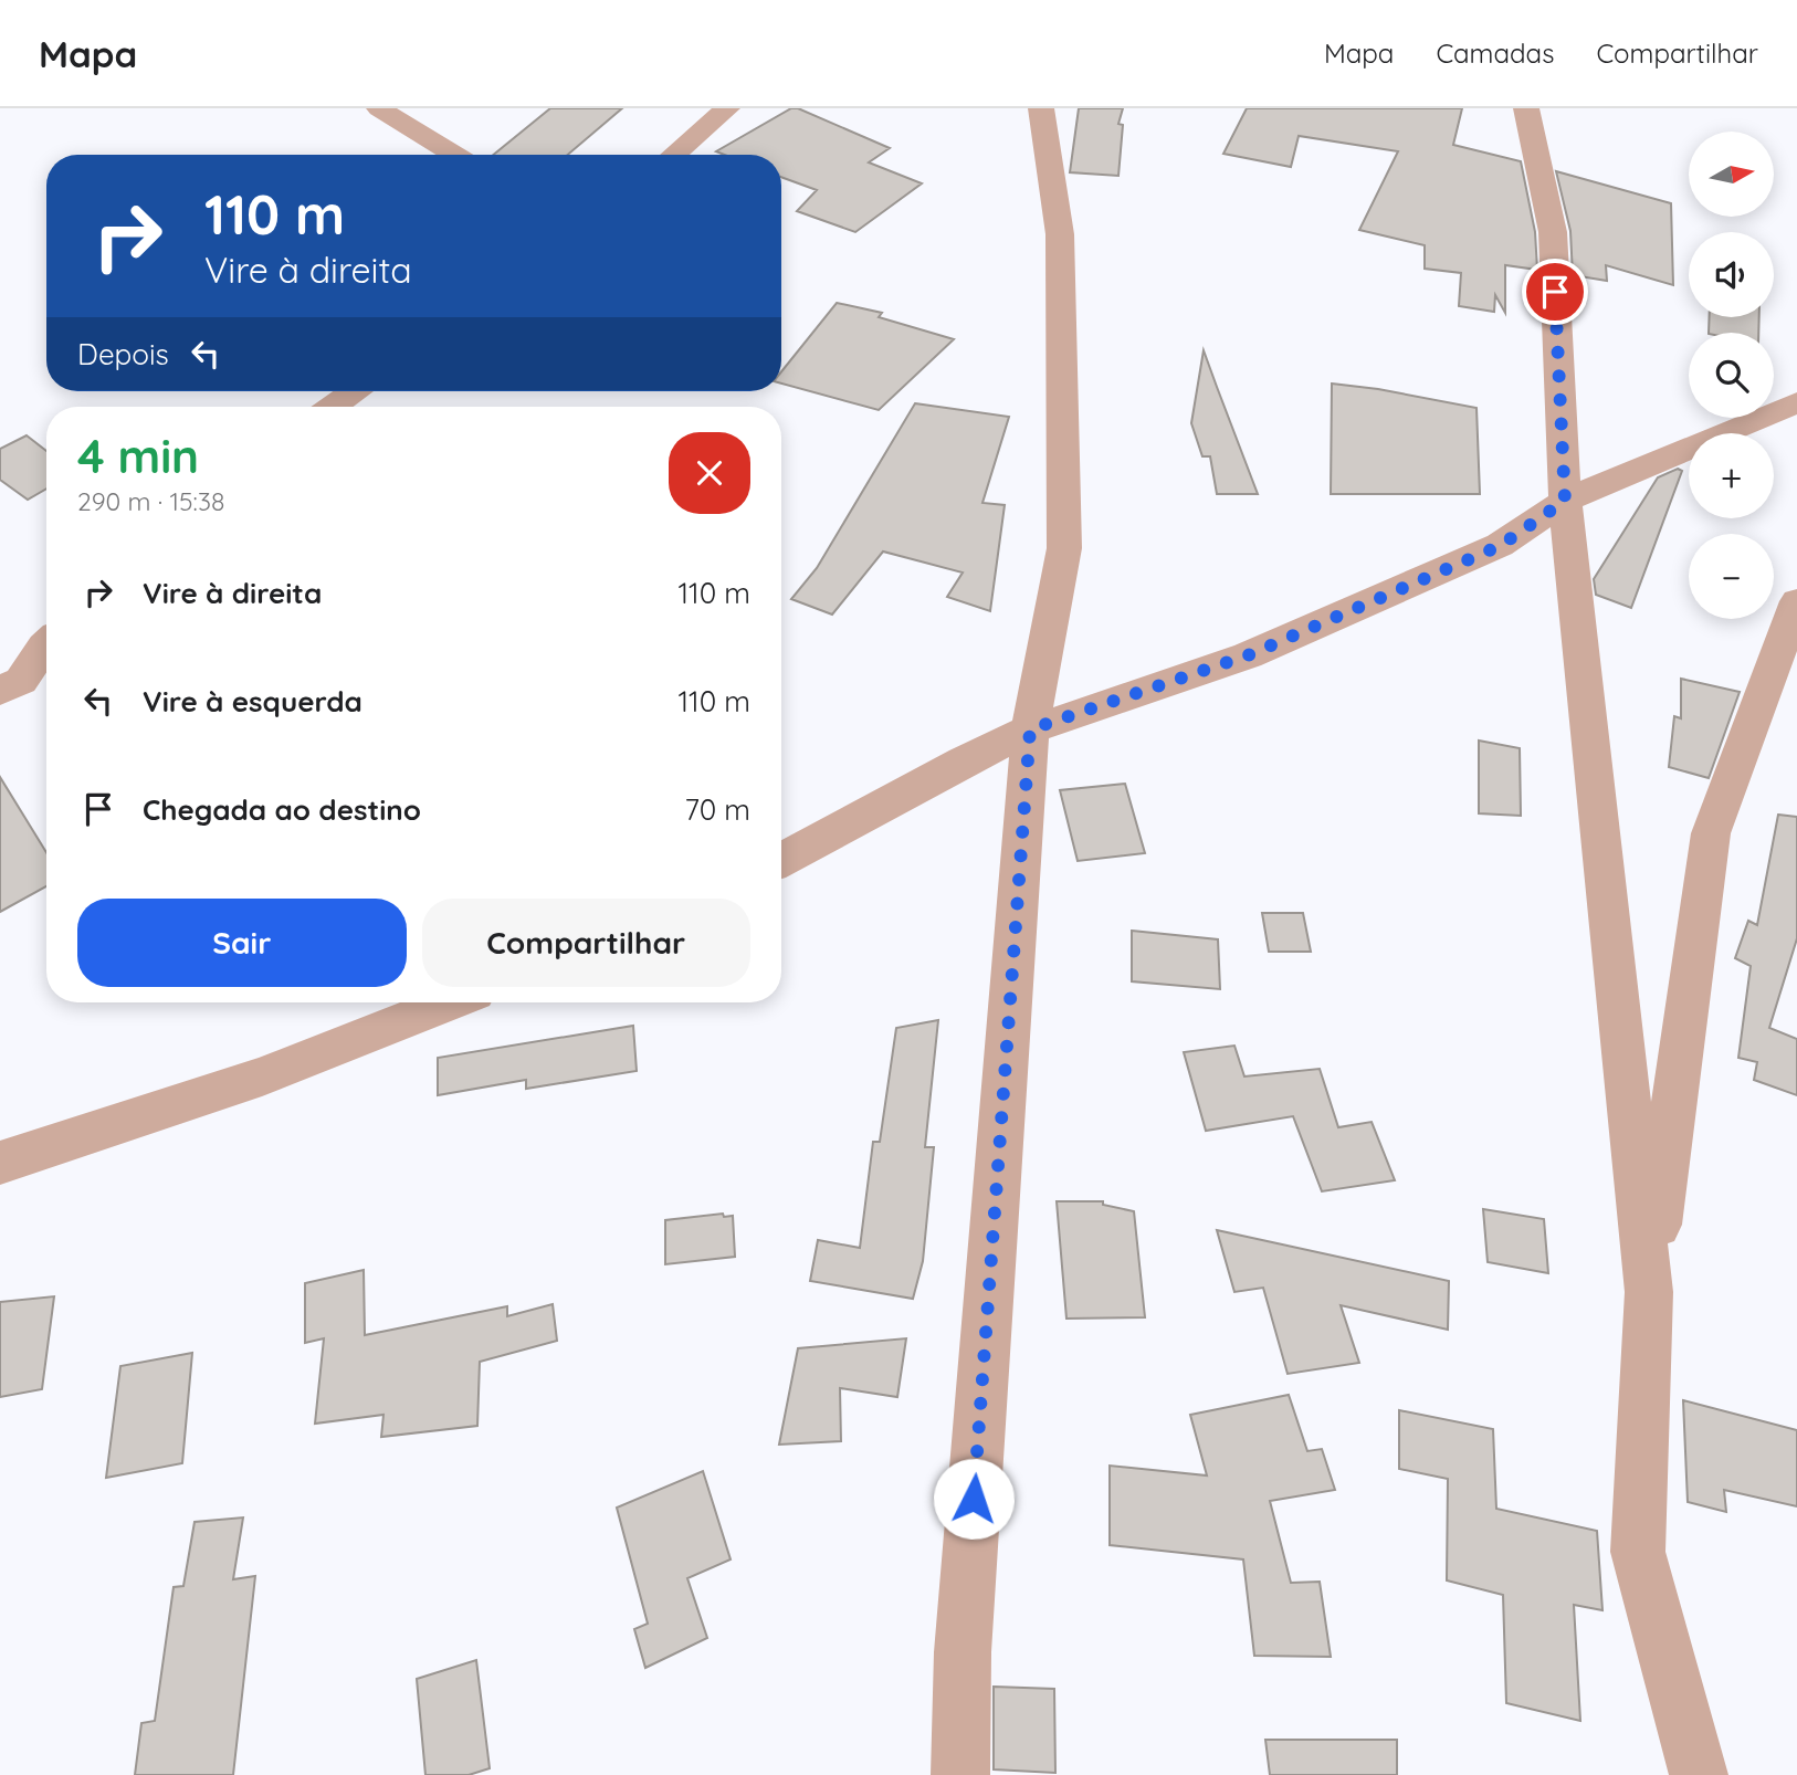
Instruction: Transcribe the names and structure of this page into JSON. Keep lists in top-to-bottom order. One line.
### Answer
{"north":"right","page":{"header":"Mapa","nav":["Mapa","Camadas","Compartilhar"],"map_buttons":["+","−"],"turn":["110 m","Vire à direita"],"then":"Depois","heading":["4 min","290 m · 15:38"],"list":[{"name":"Vire à direita","value":"110 m"},{"name":"Vire à esquerda","value":"110 m"},{"name":"Chegada ao destino","value":"70 m"}],"buttons":["Sair","Compartilhar"]}}
